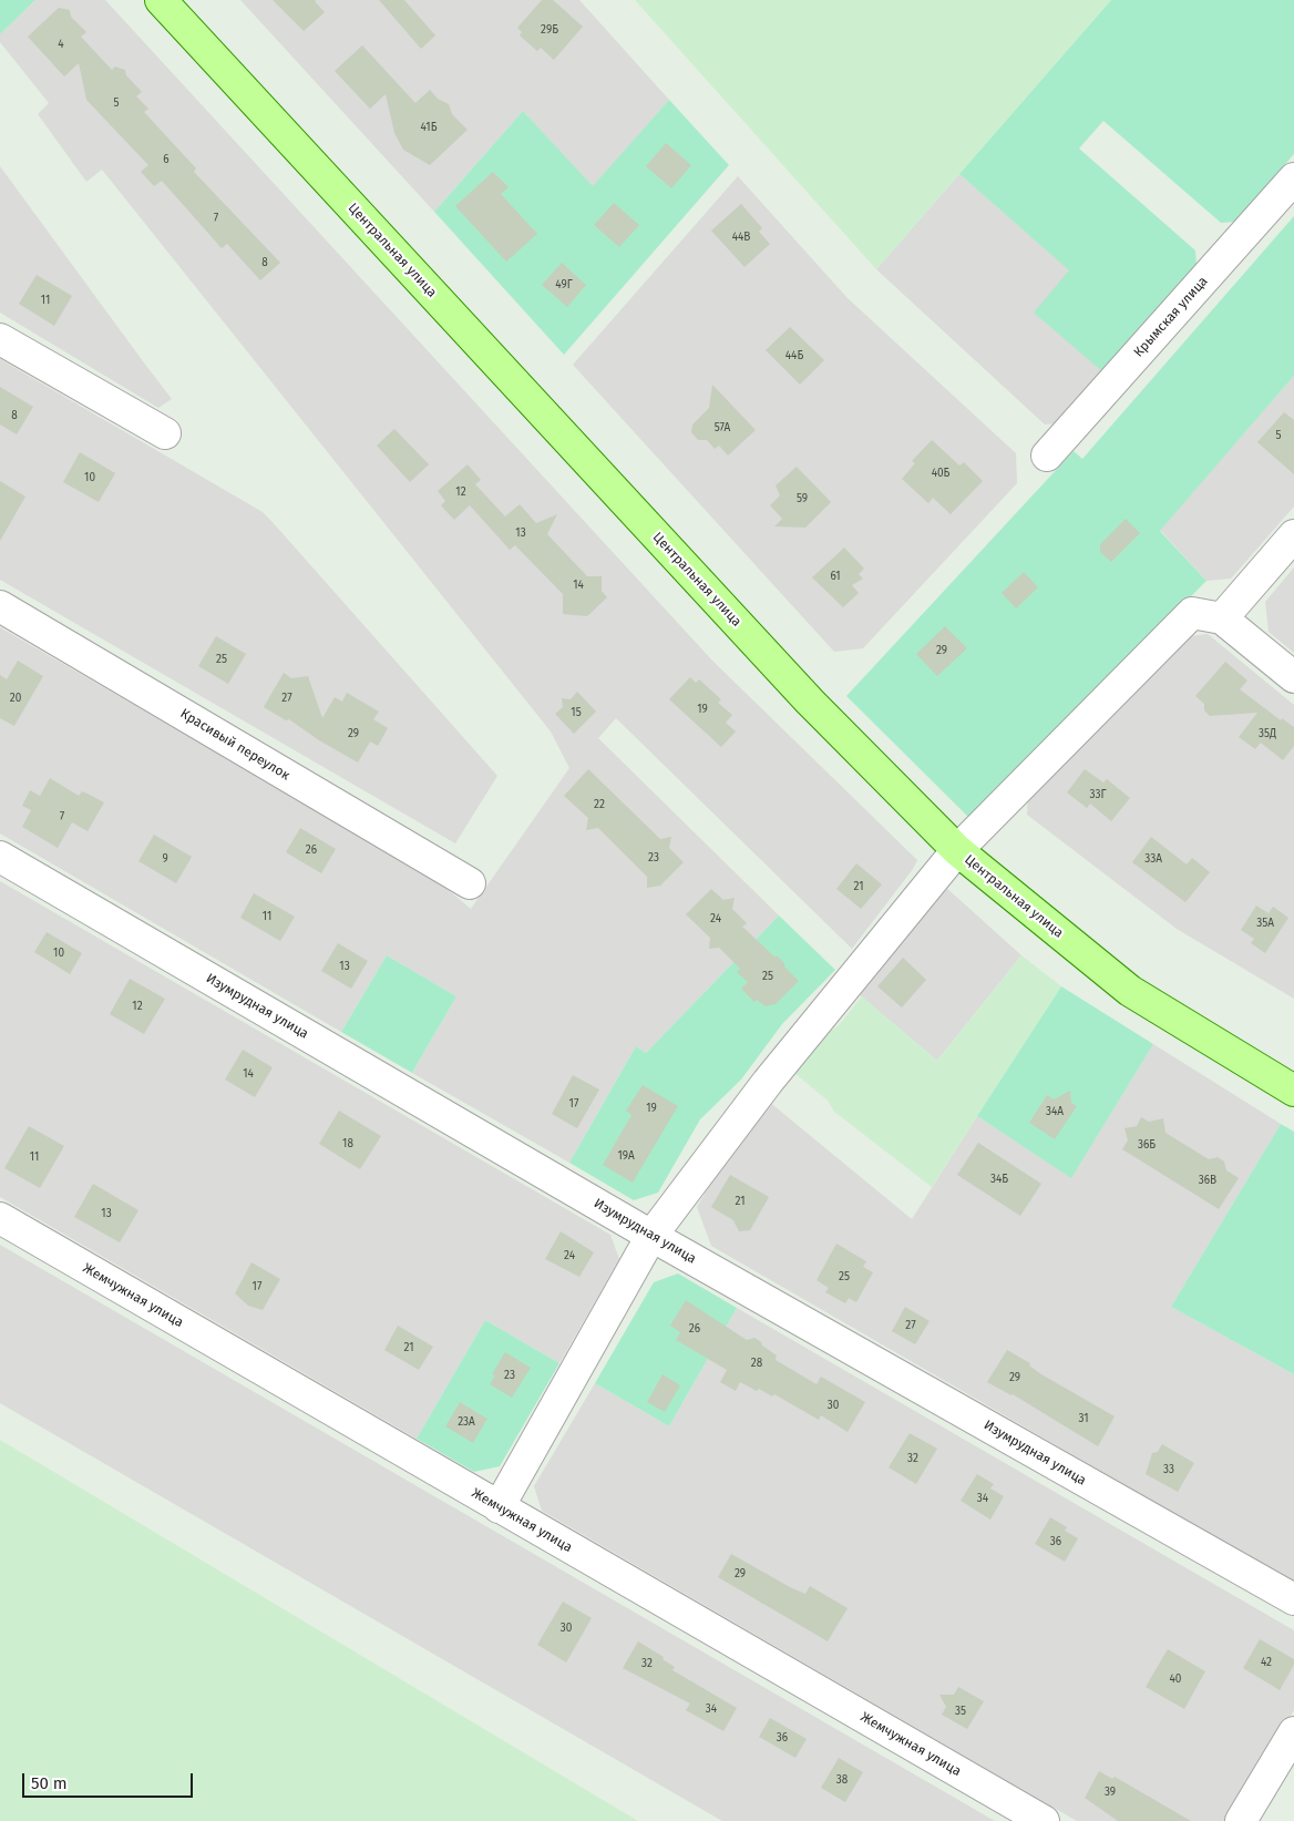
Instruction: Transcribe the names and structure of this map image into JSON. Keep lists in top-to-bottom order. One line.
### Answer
{"streets":{"main road":["Центральная улица"],"street":["Крымская улица","Красивый переулок","Изумрудная улица","Жемчужная улица"]},"house_numbers":["29Б","4","5","41Б","6","7","44В","8","49Г","11","44Б","8","57А","5","40Б","10","12","59","13","61","14","29","25","20","27","19","15","29","35Д","33Г","22","7","26","23","9","33А","21","11","24","35А","10","13","25","12","14","17","19","34А","18","36Б","19А","11","34Б","36В","21","13","24","25","17","27","26","21","28","23","29","30","31","23А","32","33","34","36","29","30","42","32","40","34","35","36","38","39"],"scale_bar":"50 m"}
